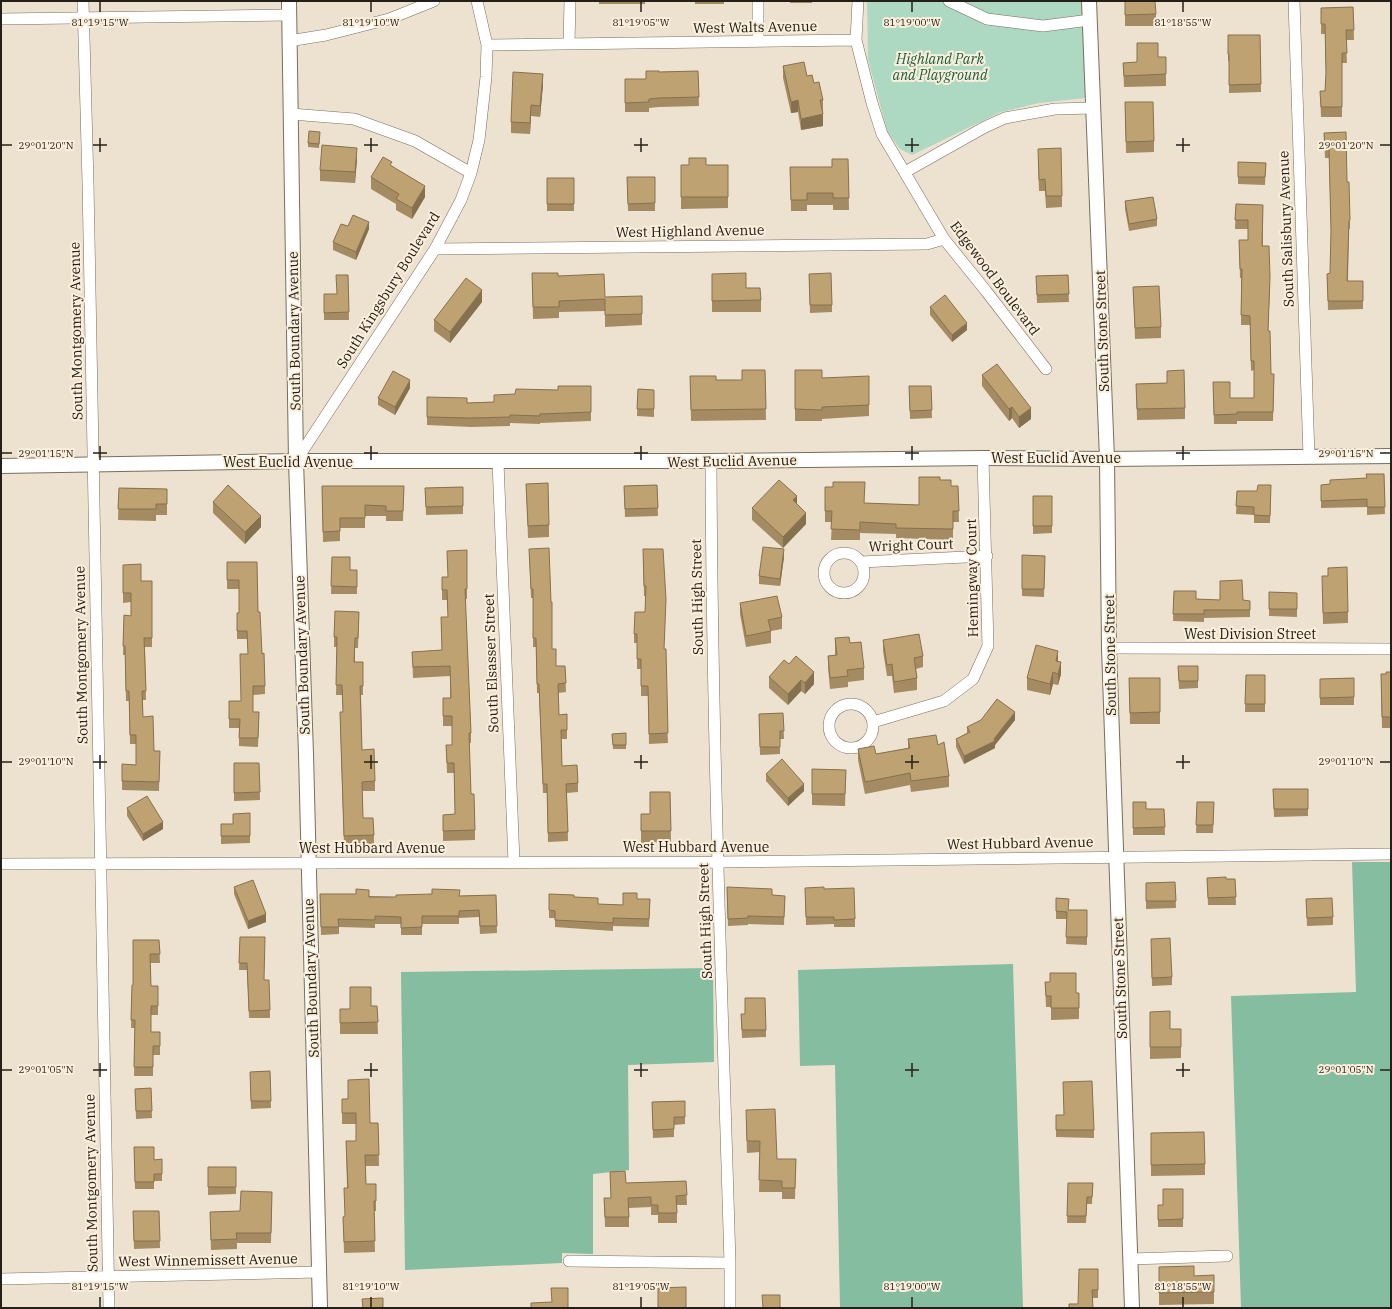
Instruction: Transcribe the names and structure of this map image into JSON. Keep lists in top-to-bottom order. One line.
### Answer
{"streets":{"street":["West Walts Avenue","South Salisbury Avenue","West Highland Avenue","Edgewood Boulevard","South Kingsbury Boulevard","South Montgomery Avenue","South Boundary Avenue","South Stone Street","West Euclid Avenue","Wright Court","Hemingway Court","South High Street","West Division Street","South Elsasser Street","West Hubbard Avenue","West Winnemissett Avenue"]},"crossings":[["West Walts Avenue","Edgewood Boulevard"],["West Walts Avenue","South Kingsbury Boulevard"],["South Salisbury Avenue","West Euclid Avenue"],["West Highland Avenue","Edgewood Boulevard"],["West Highland Avenue","South Kingsbury Boulevard"],["South Kingsbury Boulevard","South Boundary Avenue"],["South Kingsbury Boulevard","West Euclid Avenue"],["South Montgomery Avenue","West Euclid Avenue"],["South Montgomery Avenue","West Hubbard Avenue"],["South Montgomery Avenue","West Winnemissett Avenue"],["South Boundary Avenue","West Euclid Avenue"],["South Boundary Avenue","West Hubbard Avenue"],["South Boundary Avenue","West Winnemissett Avenue"],["South Stone Street","West Euclid Avenue"],["South Stone Street","West Division Street"],["South Stone Street","West Hubbard Avenue"],["West Euclid Avenue","Hemingway Court"],["West Euclid Avenue","South High Street"],["West Euclid Avenue","South Elsasser Street"],["Wright Court","Hemingway Court"],["South High Street","West Hubbard Avenue"],["South Elsasser Street","West Hubbard Avenue"]],"parks":["Highland Park and Playground"],"coordinates":["81°19'15\"W","81°19'10\"W","81°19'05\"W","81°19'00\"W","81°18'55\"W","29°01'20\"N","29°01'15\"N","29°01'10\"N","29°01'05\"N"]}
